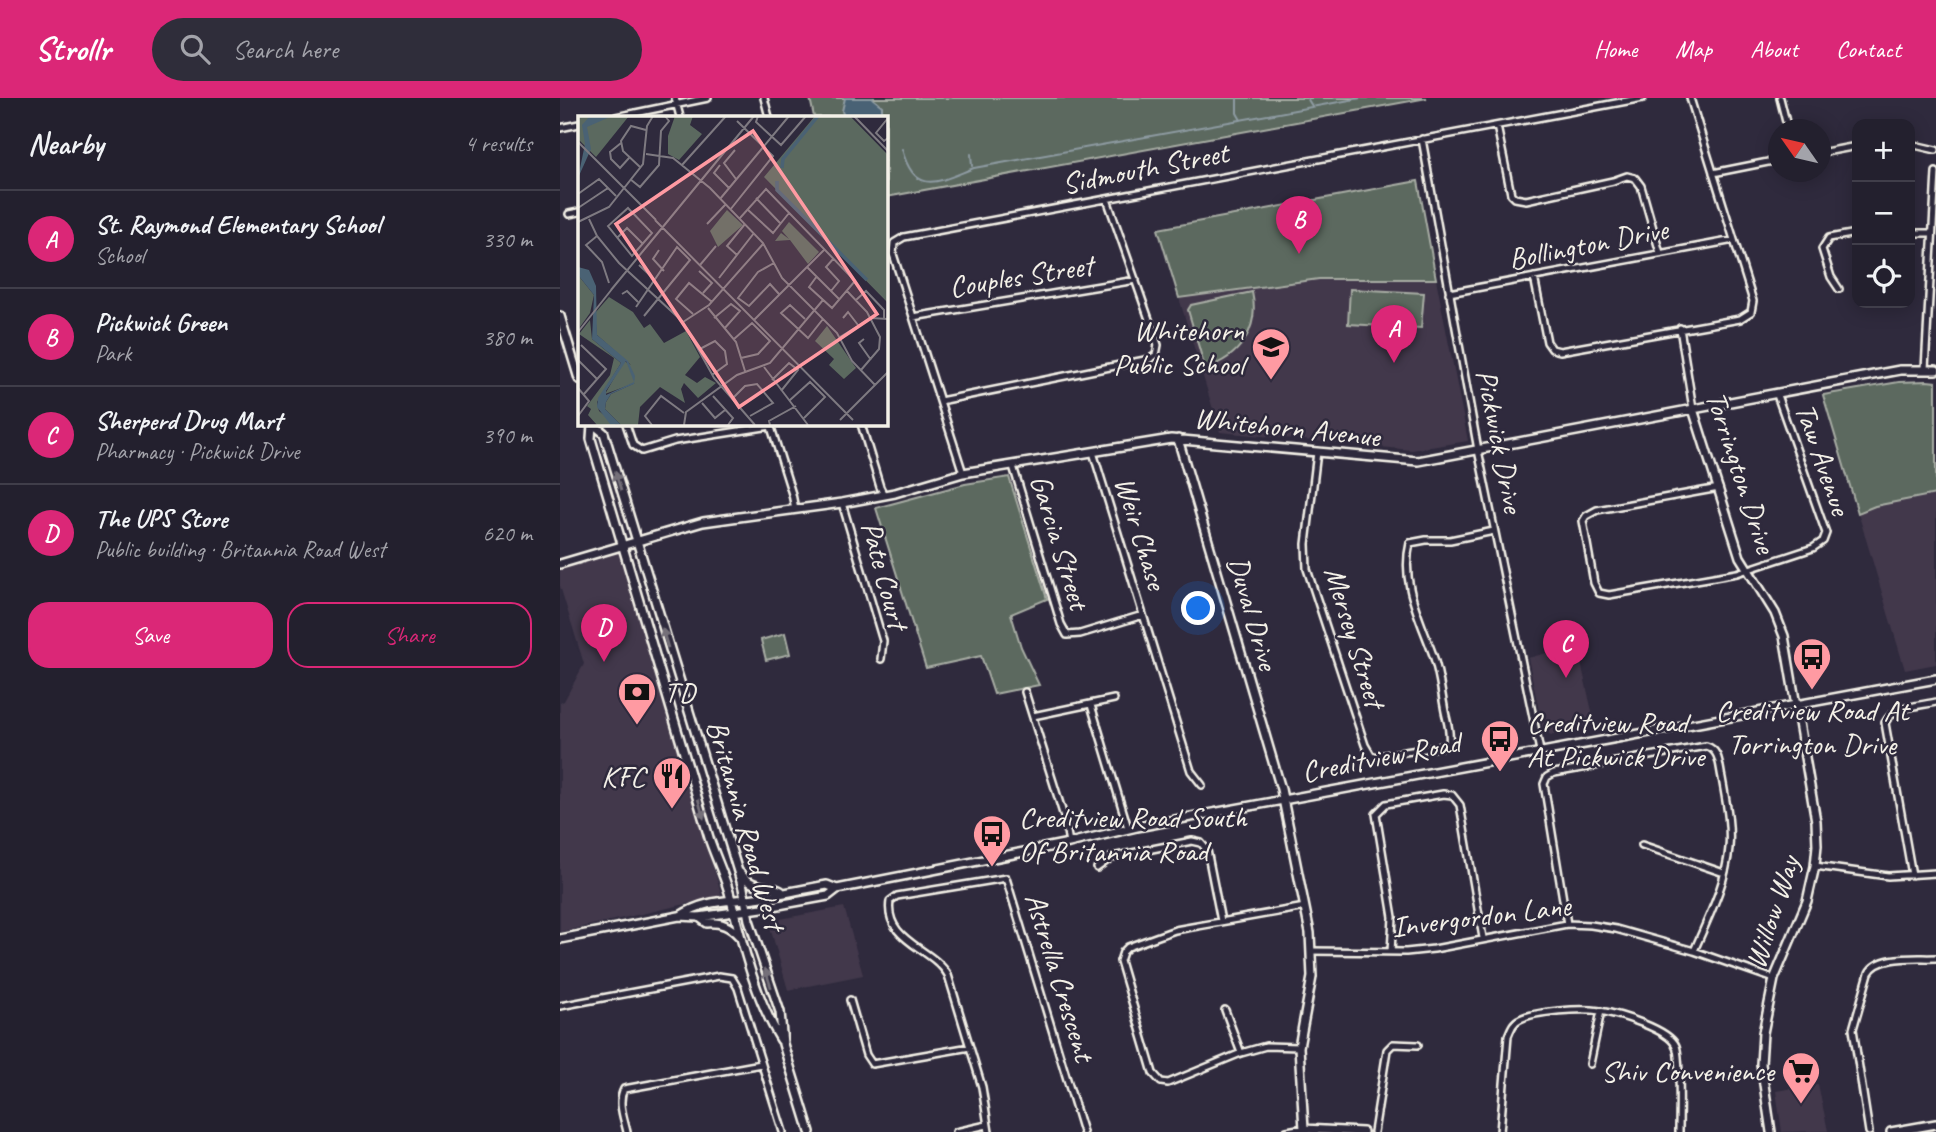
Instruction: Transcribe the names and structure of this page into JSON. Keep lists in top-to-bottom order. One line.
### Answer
{"streets":{"main road":["Whitehorn Avenue","Torrington Drive","Duval Drive","Creditview Road","Britannia Road West","Willow Way"],"street":["Sidmouth Street","Bollington Drive","Couples Street","Pickwick Drive","Taw Avenue","Weir Chase","Garcia Street","Pate Court","Mersey Street","Invergordon Lane","Astrella Crescent"]},"crossings":[["Sidmouth Street","Couples Street"],["Sidmouth Street","Whitehorn Avenue"],["Sidmouth Street","Pickwick Drive"],["Bollington Drive","Pickwick Drive"],["Whitehorn Avenue","Pickwick Drive"],["Whitehorn Avenue","Taw Avenue"],["Whitehorn Avenue","Torrington Drive"],["Whitehorn Avenue","Weir Chase"],["Whitehorn Avenue","Garcia Street"],["Whitehorn Avenue","Pate Court"],["Whitehorn Avenue","Duval Drive"],["Whitehorn Avenue","Mersey Street"],["Whitehorn Avenue","Britannia Road West"],["Pickwick Drive","Mersey Street"],["Pickwick Drive","Creditview Road"],["Taw Avenue","Torrington Drive"],["Torrington Drive","Creditview Road"],["Torrington Drive","Willow Way"],["Weir Chase","Garcia Street"],["Duval Drive","Creditview Road"],["Duval Drive","Invergordon Lane"],["Creditview Road","Britannia Road West"],["Creditview Road","Willow Way"],["Willow Way","Invergordon Lane"]],"places":{"school or university":["Whitehorn Public School"],"bus stop":["Creditview Road At Torrington Drive","Creditview Road At Pickwick Drive","Creditview Road South Of Britannia Road"],"bank":["TD"],"restaurant":["KFC"],"supermarket":["Shiv Convenience"]},"north":"top left","page":{"header":"Strollr","search":"Search here","nav":["Home","Map","About","Contact"],"heading":["Nearby","4 results"],"map_buttons":["+","−"],"list":[{"mark":"A","name":"St. Raymond Elementary School","note":"School","value":"330 m"},{"mark":"B","name":"Pickwick Green","note":"Park","value":"380 m"},{"mark":"C","name":"Sherperd Drug Mart","note":"Pharmacy · Pickwick Drive","value":"390 m"},{"mark":"D","name":"The UPS Store","note":"Public building · Britannia Road West","value":"620 m"}],"pins":["B","A","D","C"],"buttons":["Save","Share"]}}
